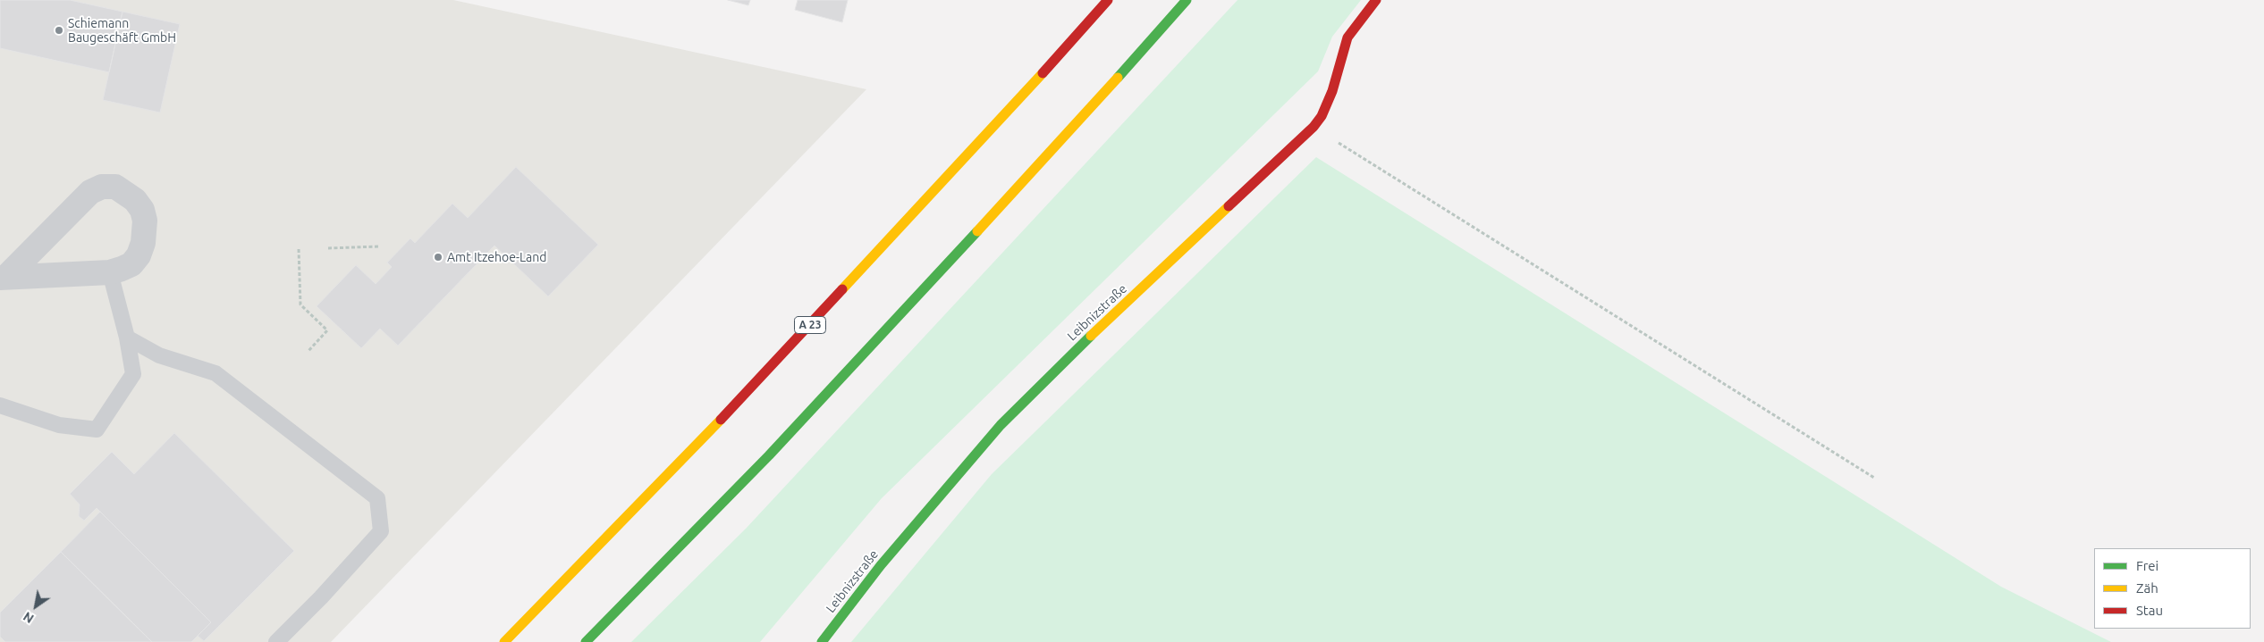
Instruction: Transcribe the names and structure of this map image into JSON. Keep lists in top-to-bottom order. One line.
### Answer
{"streets":{"main road":["Leibnizstraße","A 23"]},"places":["Schiemann Baugeschäft GmbH","Amt Itzehoe-Land"],"legend":["Frei","Zäh","Stau"],"north":"bottom left"}
